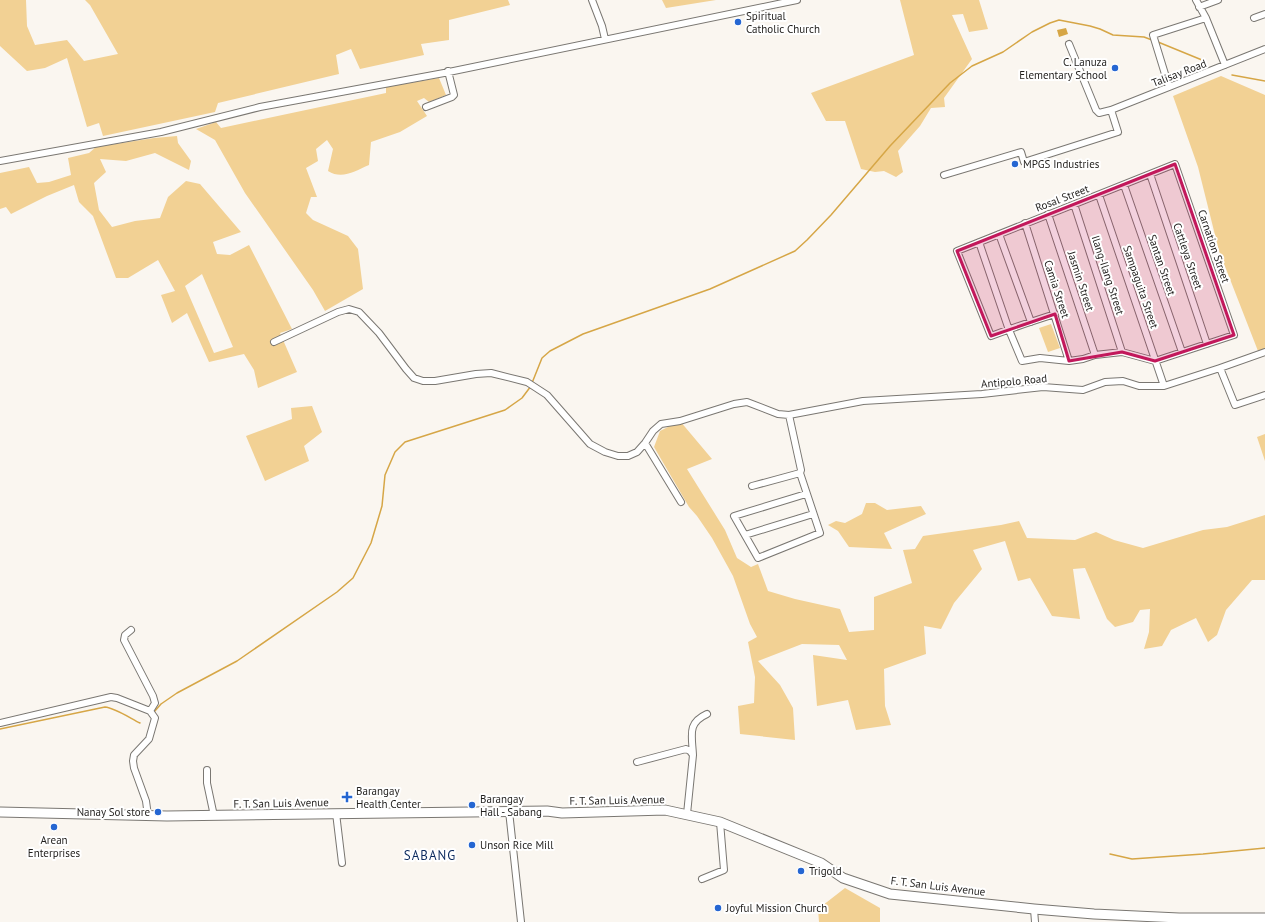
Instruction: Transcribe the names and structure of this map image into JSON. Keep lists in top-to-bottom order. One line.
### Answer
{"streets":{"main road":["F. T. San Luis Avenue"],"street":["Talisay Road","Rosal Street","Carnation Street","Cattleya Street","Santan Street","Ilang-Ilang Street","Jasmin Street","Sampaguita Street","Camia Street","Antipolo Road"]},"crossings":[["Rosal Street","Carnation Street"],["Rosal Street","Cattleya Street"],["Rosal Street","Santan Street"],["Rosal Street","Ilang-Ilang Street"],["Rosal Street","Jasmin Street"],["Rosal Street","Sampaguita Street"],["Rosal Street","Camia Street"],["Carnation Street","Cattleya Street"],["Sampaguita Street","Antipolo Road"]],"districts":["SABANG"],"places":{"other":["Spiritual Catholic Church","C. Lanuza Elementary School","MPGS Industries","Barangay Hall - Sabang","Nanay Sol store","Arean Enterprises","Unson Rice Mill","Trigold","Joyful Mission Church"],"health":["Barangay Health Center"]}}
